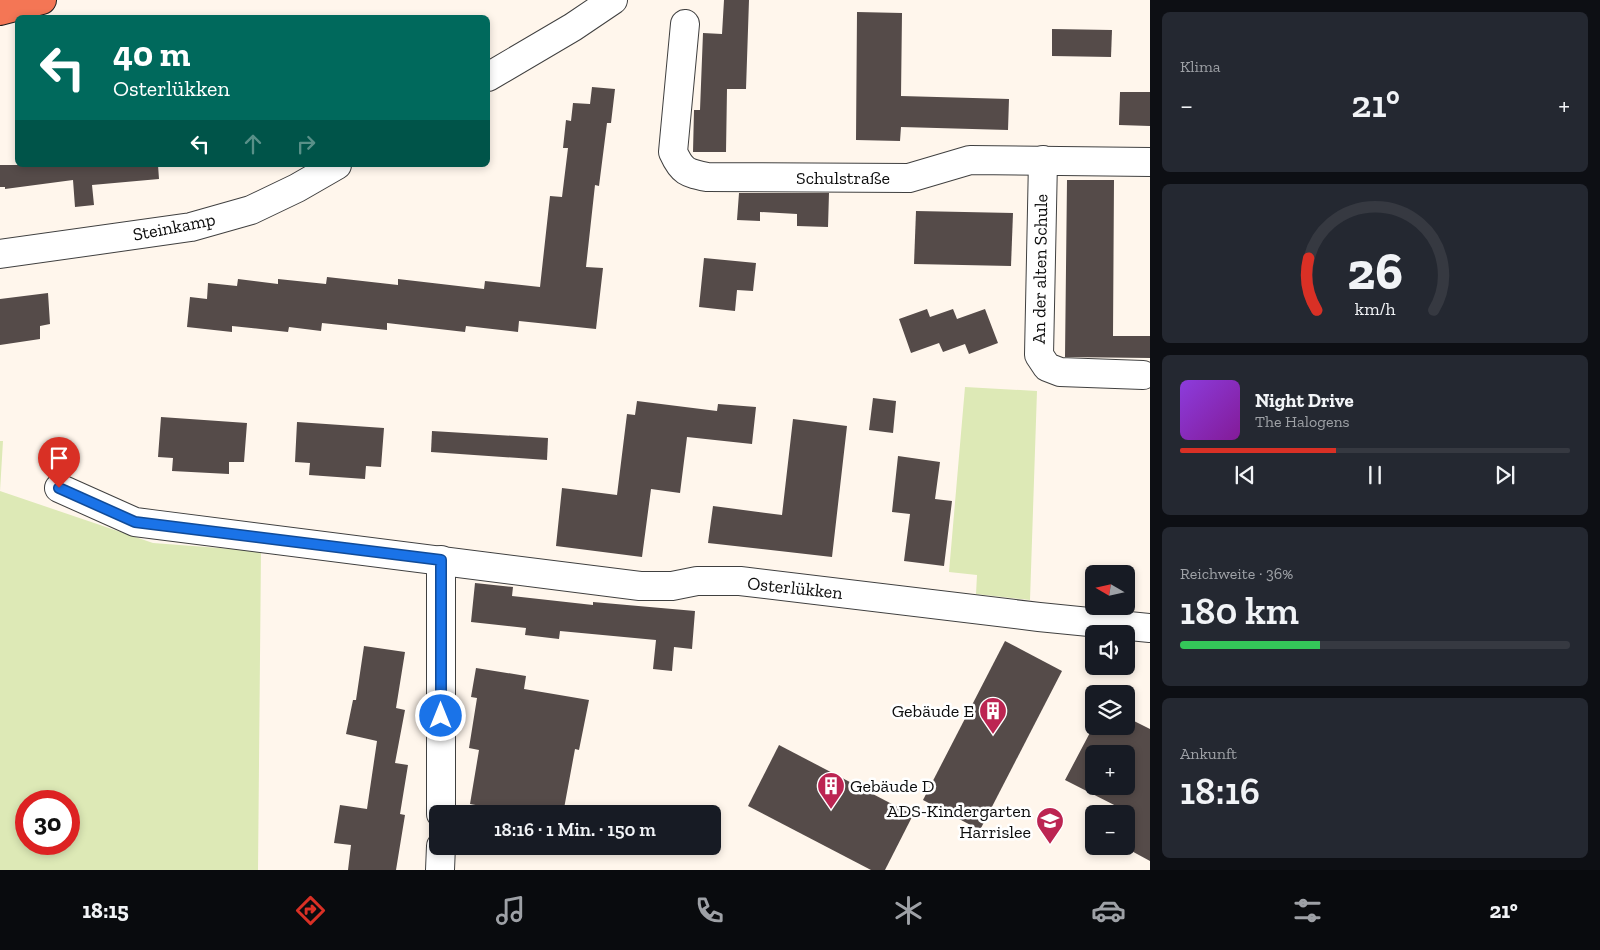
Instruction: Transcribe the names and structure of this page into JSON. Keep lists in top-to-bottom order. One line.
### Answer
{"streets":{"street":["Schulstraße","Steinkamp","An der alten Schule","Osterlükken"]},"crossings":[["Schulstraße","An der alten Schule"]],"places":{"building":["Gebäude E","Gebäude D"],"school or university":["ADS-Kindergarten Harrislee"]},"north":"left","page":{"tile":["Klima",["Reichweite · 36%","180 km"],["Ankunft","18:16"]],"turn":["40 m","Osterlükken"],"heat":["−","21°","+"],"song":["Night Drive","The Halogens"],"map_buttons":["+","−"],"limit":"30","trip":"18:16 · 1 Min. · 150 m","tabs":["18:15","21°"],"gauge":["26","km/h"]}}
